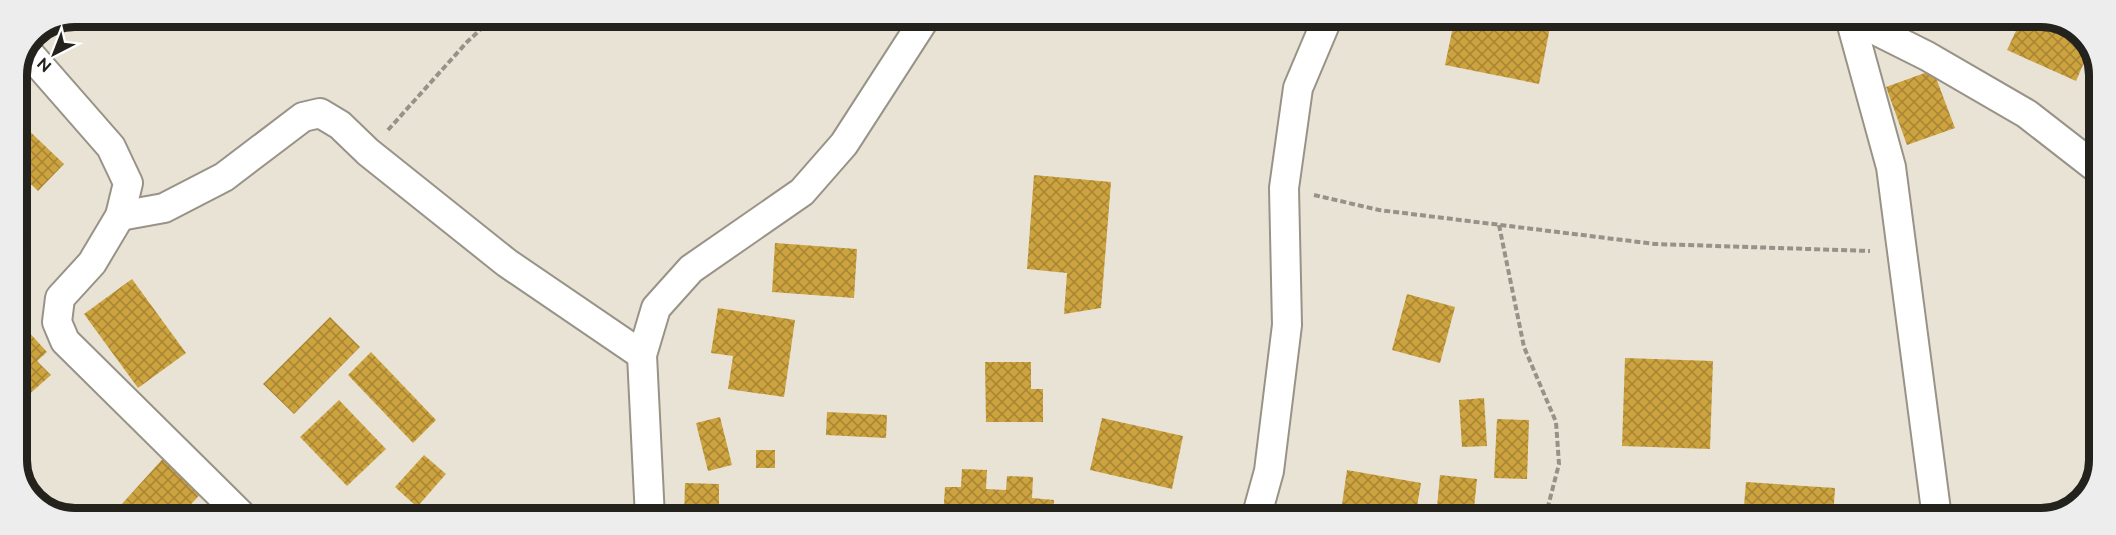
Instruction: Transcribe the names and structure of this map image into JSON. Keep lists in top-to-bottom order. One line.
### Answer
{"north":"bottom left"}
